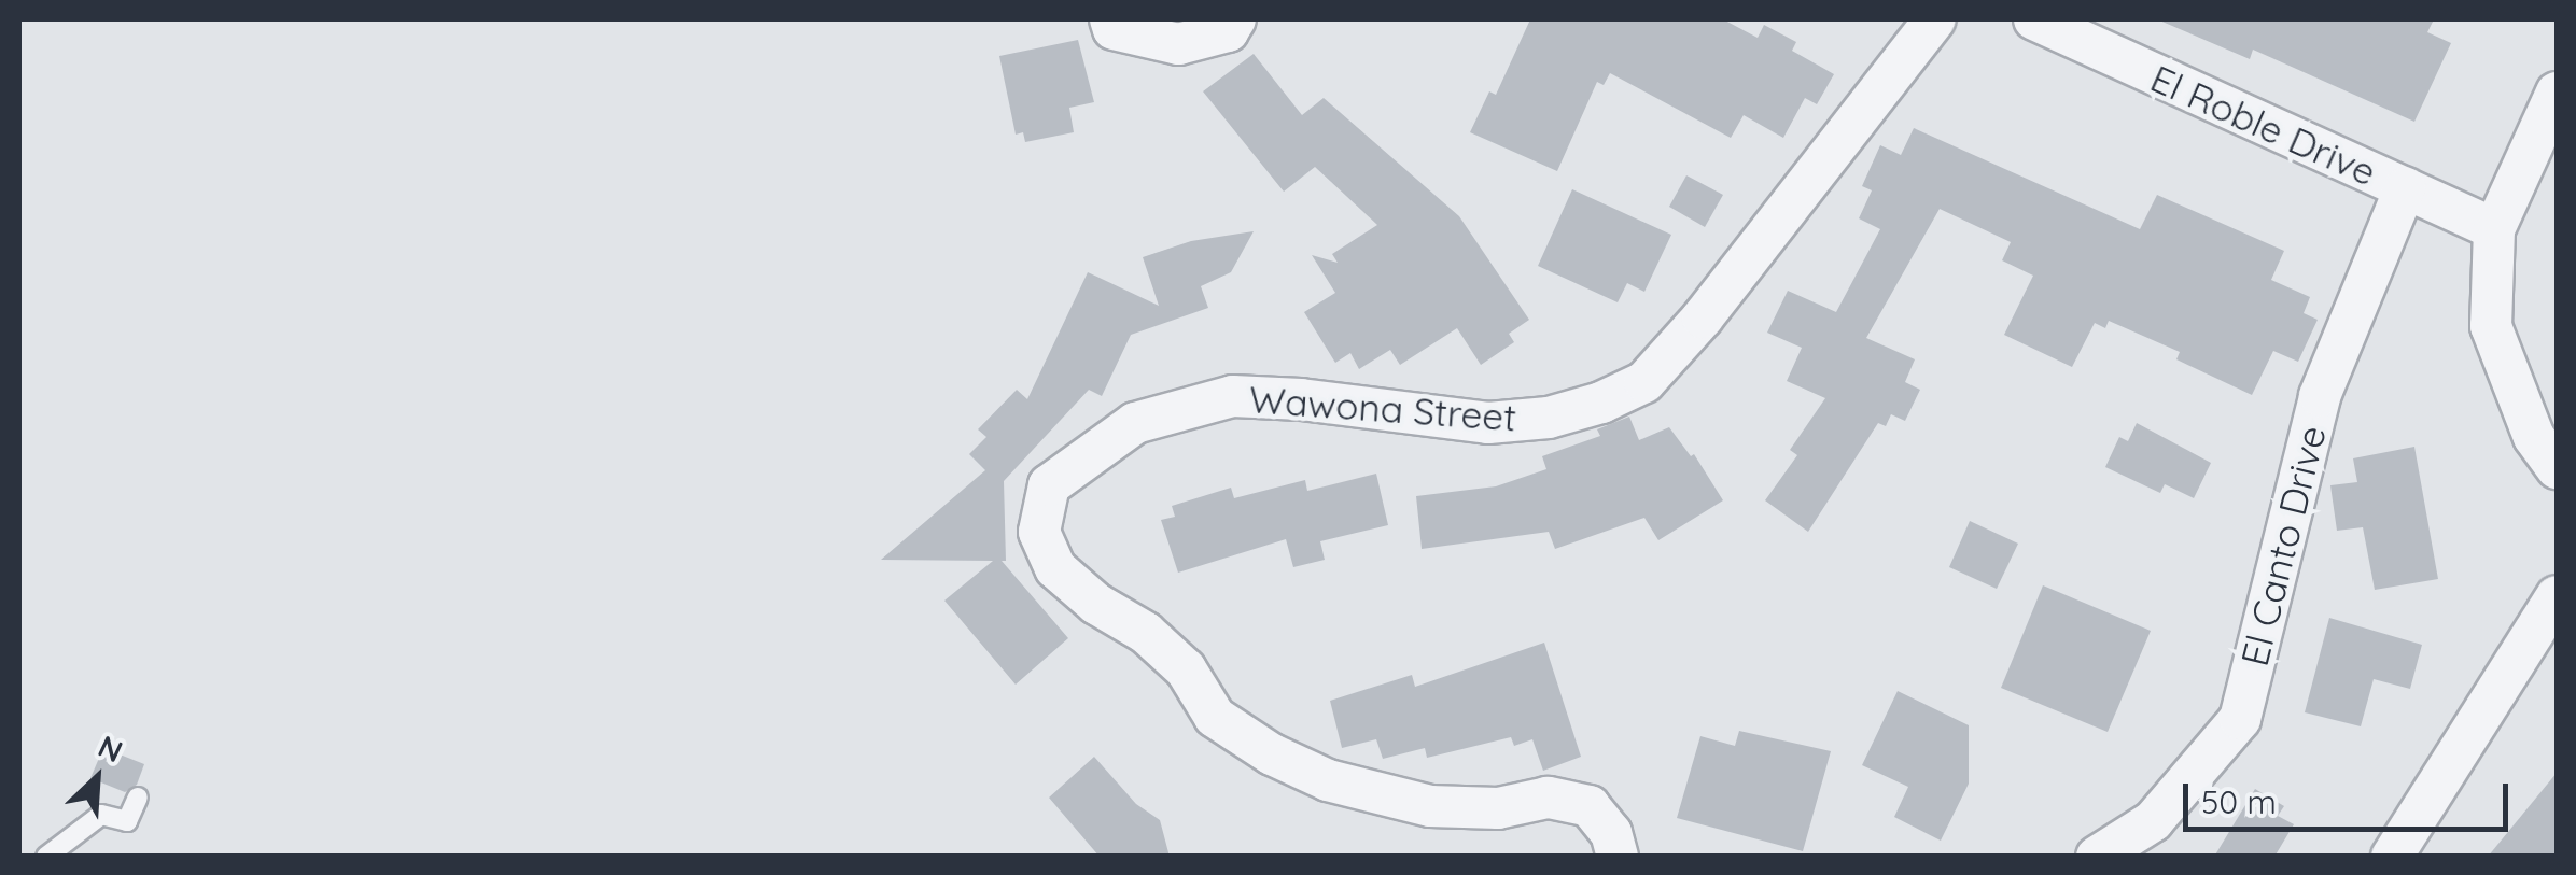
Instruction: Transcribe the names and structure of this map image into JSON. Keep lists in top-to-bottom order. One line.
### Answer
{"streets":{"street":["El Roble Drive","Wawona Street","El Canto Drive"]},"crossings":[["El Roble Drive","El Canto Drive"]],"scale_bar":"50 m","north":"top right"}
